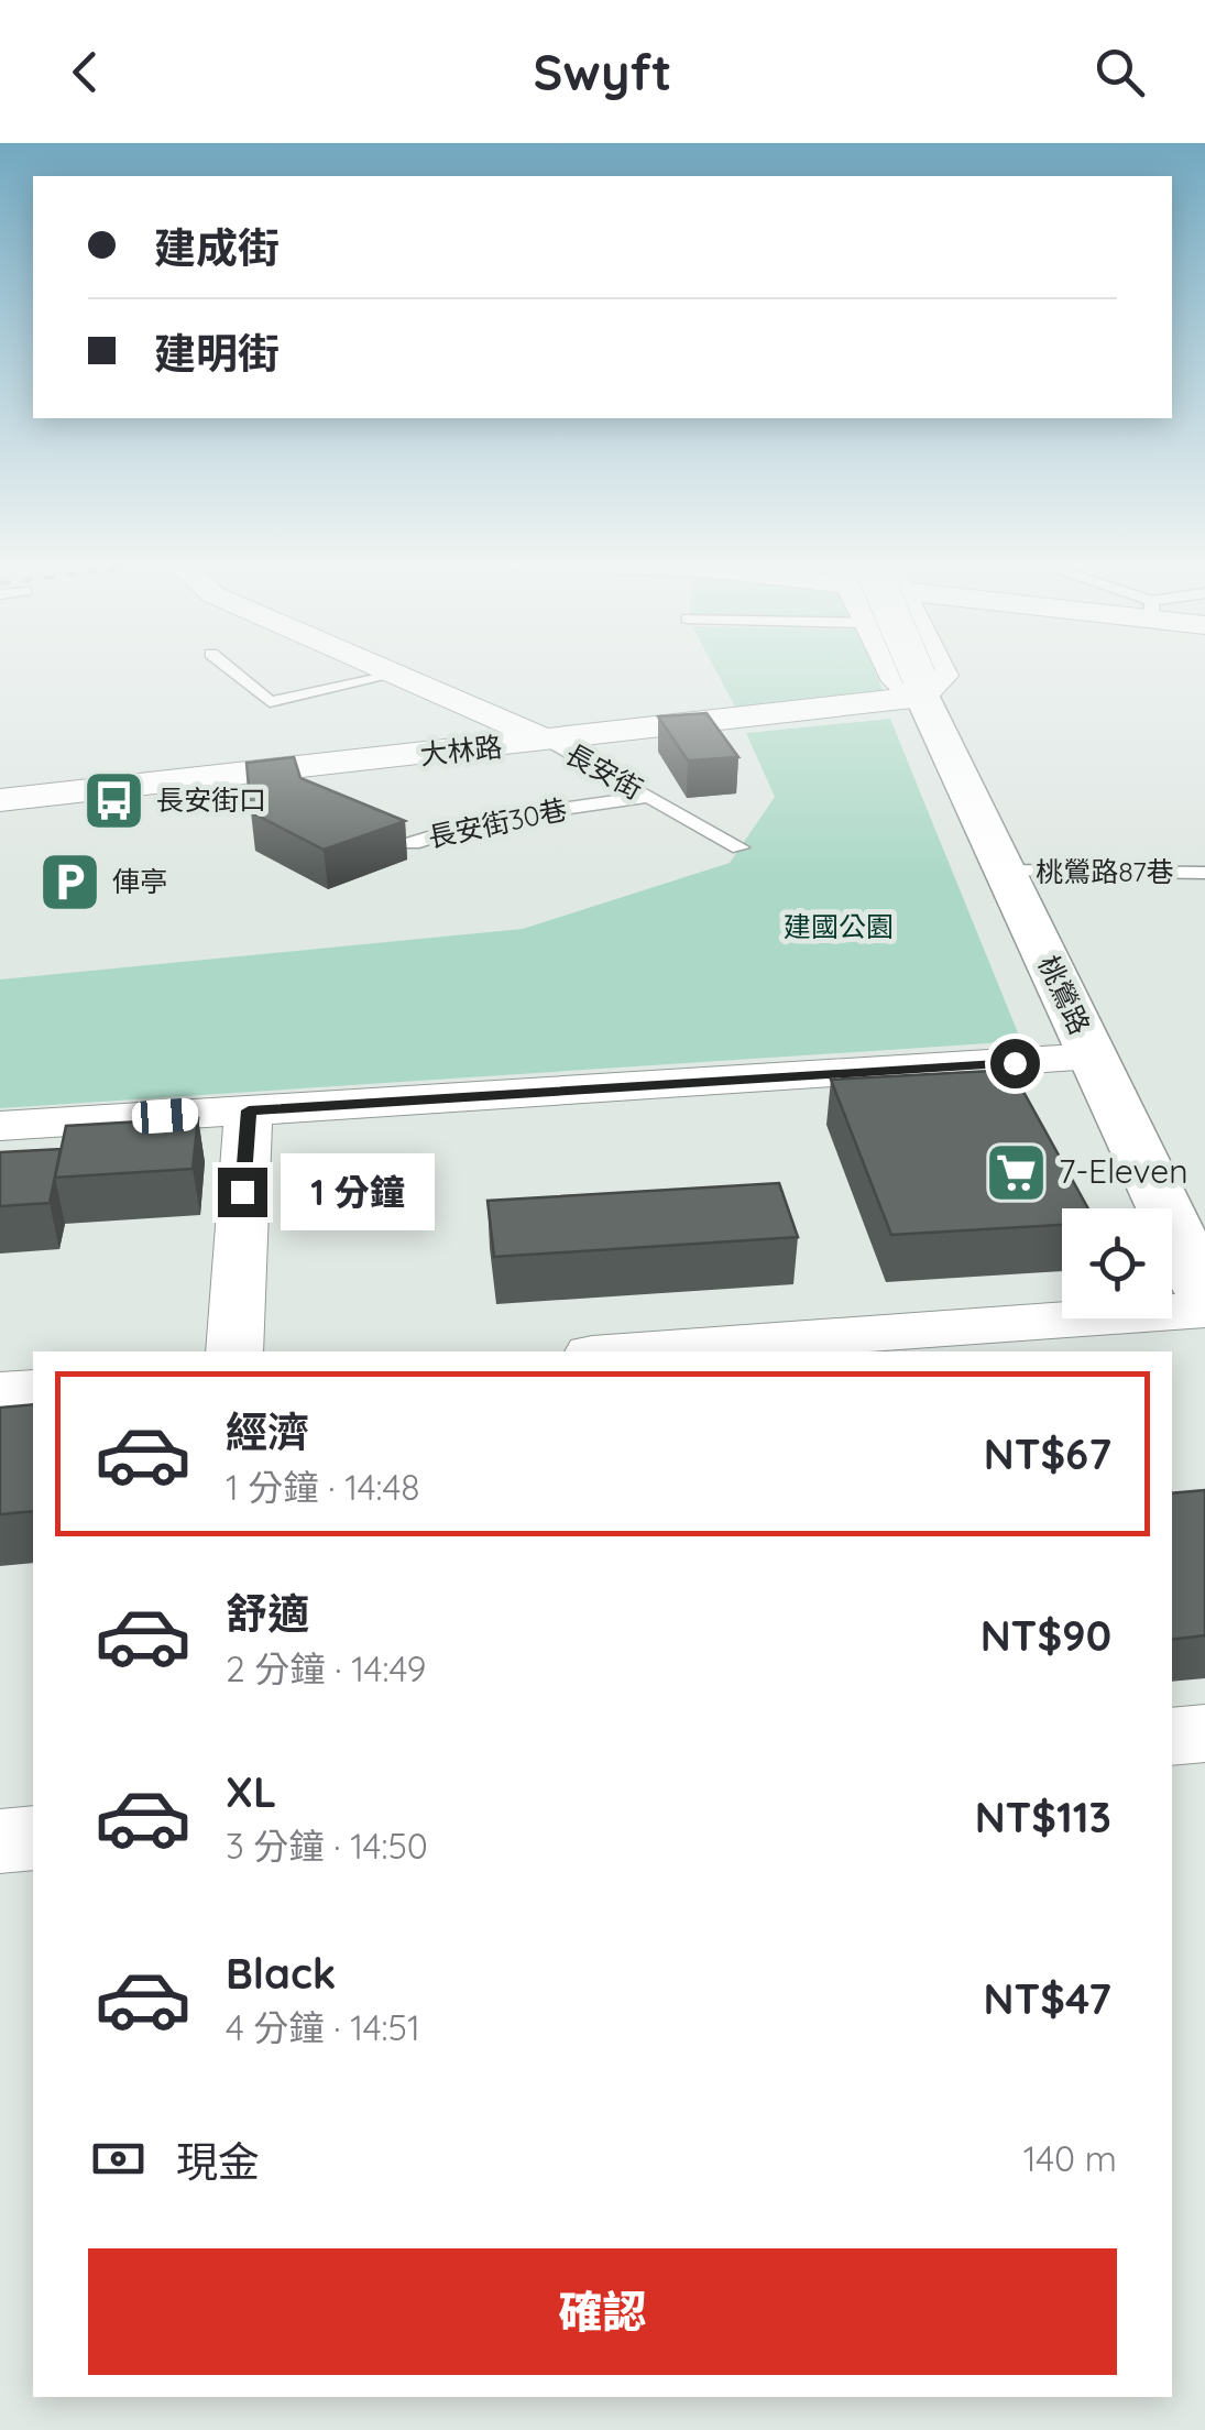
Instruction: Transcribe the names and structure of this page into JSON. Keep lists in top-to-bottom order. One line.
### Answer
{"streets":{"main road":["桃鶯路"],"street":["大林路","長安街"],"lane":["長安街30巷","桃鶯路87巷"]},"crossings":[["大林路","長安街"],["大林路","桃鶯路"],["長安街","長安街30巷"],["桃鶯路87巷","桃鶯路"]],"parks":["建國公園"],"places":{"bus stop":["長安街口"],"parking":["俥亭"],"supermarket":["7-Eleven"]},"page":{"header":"Swyft","banner":["建成街","建明街"],"bubble":"1 分鐘","list":[{"name":"經濟","note":"1 分鐘 · 14:48","value":"NT$67"},{"name":"舒適","note":"2 分鐘 · 14:49","value":"NT$90"},{"name":"XL","note":"3 分鐘 · 14:50","value":"NT$113"},{"name":"Black","note":"4 分鐘 · 14:51","value":"NT$47"}],"pay":["現金","140 m"],"buttons":"確認"}}
